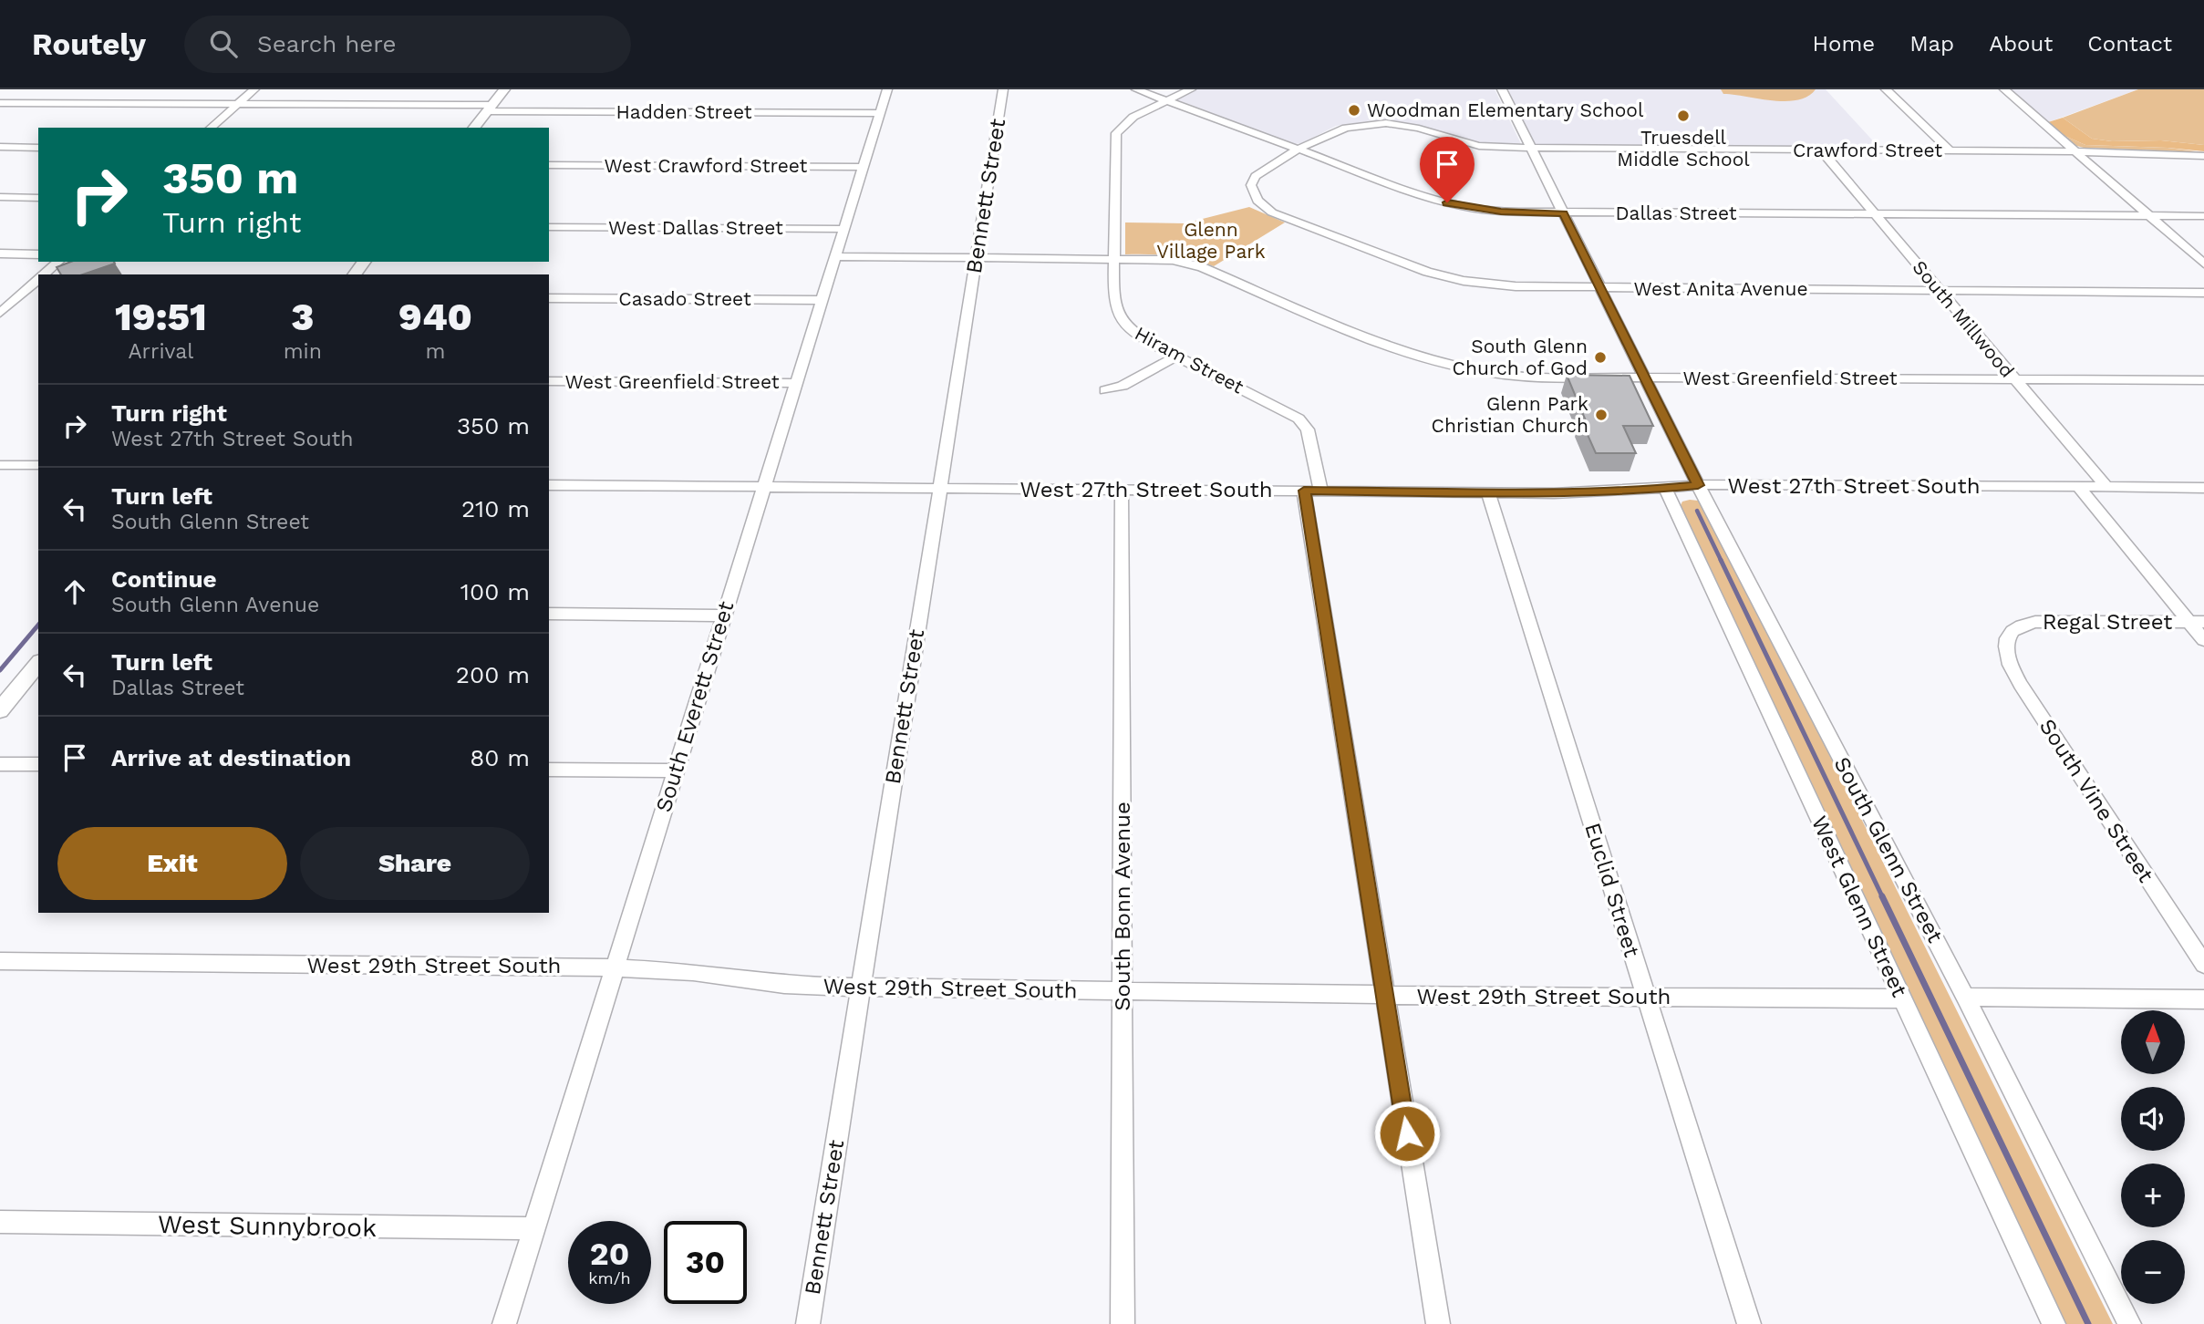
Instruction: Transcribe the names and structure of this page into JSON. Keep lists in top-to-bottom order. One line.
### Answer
{"streets":{"street":["Hadden Street","Crawford Street","West Crawford Street","Bennett Street","Dallas Street","West Dallas Street","West Anita Avenue","Casado Street","South Millwood","Hiram Street","West Greenfield Street","West 27th Street South","Regal Street","South Everett Street","South Vine Street","South Glenn Street","Euclid Street","South Bonn Avenue","West Glenn Street","West 29th Street South","West Sunnybrook"]},"crossings":[["Hadden Street","South Everett Street"],["Crawford Street","South Millwood"],["West Crawford Street","South Everett Street"],["Bennett Street","West Greenfield Street"],["Bennett Street","West 27th Street South"],["Bennett Street","West 29th Street South"],["Dallas Street","West Anita Avenue"],["Dallas Street","South Millwood"],["Dallas Street","Hiram Street"],["Dallas Street","South Glenn Street"],["West Dallas Street","South Everett Street"],["West Anita Avenue","South Millwood"],["West Anita Avenue","South Glenn Street"],["Casado Street","South Everett Street"],["South Millwood","West Greenfield Street"],["South Millwood","West 27th Street South"],["Hiram Street","West Greenfield Street"],["Hiram Street","West 27th Street South"],["Hiram Street","West 29th Street South"],["West Greenfield Street","South Everett Street"],["West Greenfield Street","South Glenn Street"],["West 27th Street South","South Everett Street"],["West 27th Street South","South Glenn Street"],["West 27th Street South","Euclid Street"],["West 27th Street South","South Bonn Avenue"],["West 27th Street South","West Glenn Street"],["Regal Street","South Vine Street"],["South Everett Street","West 29th Street South"],["South Everett Street","West Sunnybrook"],["Euclid Street","West 29th Street South"],["South Bonn Avenue","West 29th Street South"],["West Glenn Street","West 29th Street South"]],"parks":["Glenn Village Park"],"places":["Woodman Elementary School","Truesdell Middle School","South Glenn Church of God","Glenn Park Christian Church"],"north":"top","page":{"header":"Routely","search":"Search here","nav":["Home","Map","About","Contact"],"turn":["350 m","Turn right"],"eta":["19:51","Arrival","3","min","940","m"],"list":[{"name":"Turn right","note":"West 27th Street South","value":"350 m"},{"name":"Turn left","note":"South Glenn Street","value":"210 m"},{"name":"Continue","note":"South Glenn Avenue","value":"100 m"},{"name":"Turn left","note":"Dallas Street","value":"200 m"},{"name":"Arrive at destination","value":"80 m"}],"buttons":["Exit","Share"],"map_buttons":["+","−"],"speed":"20 km/h","limit":"30"}}
